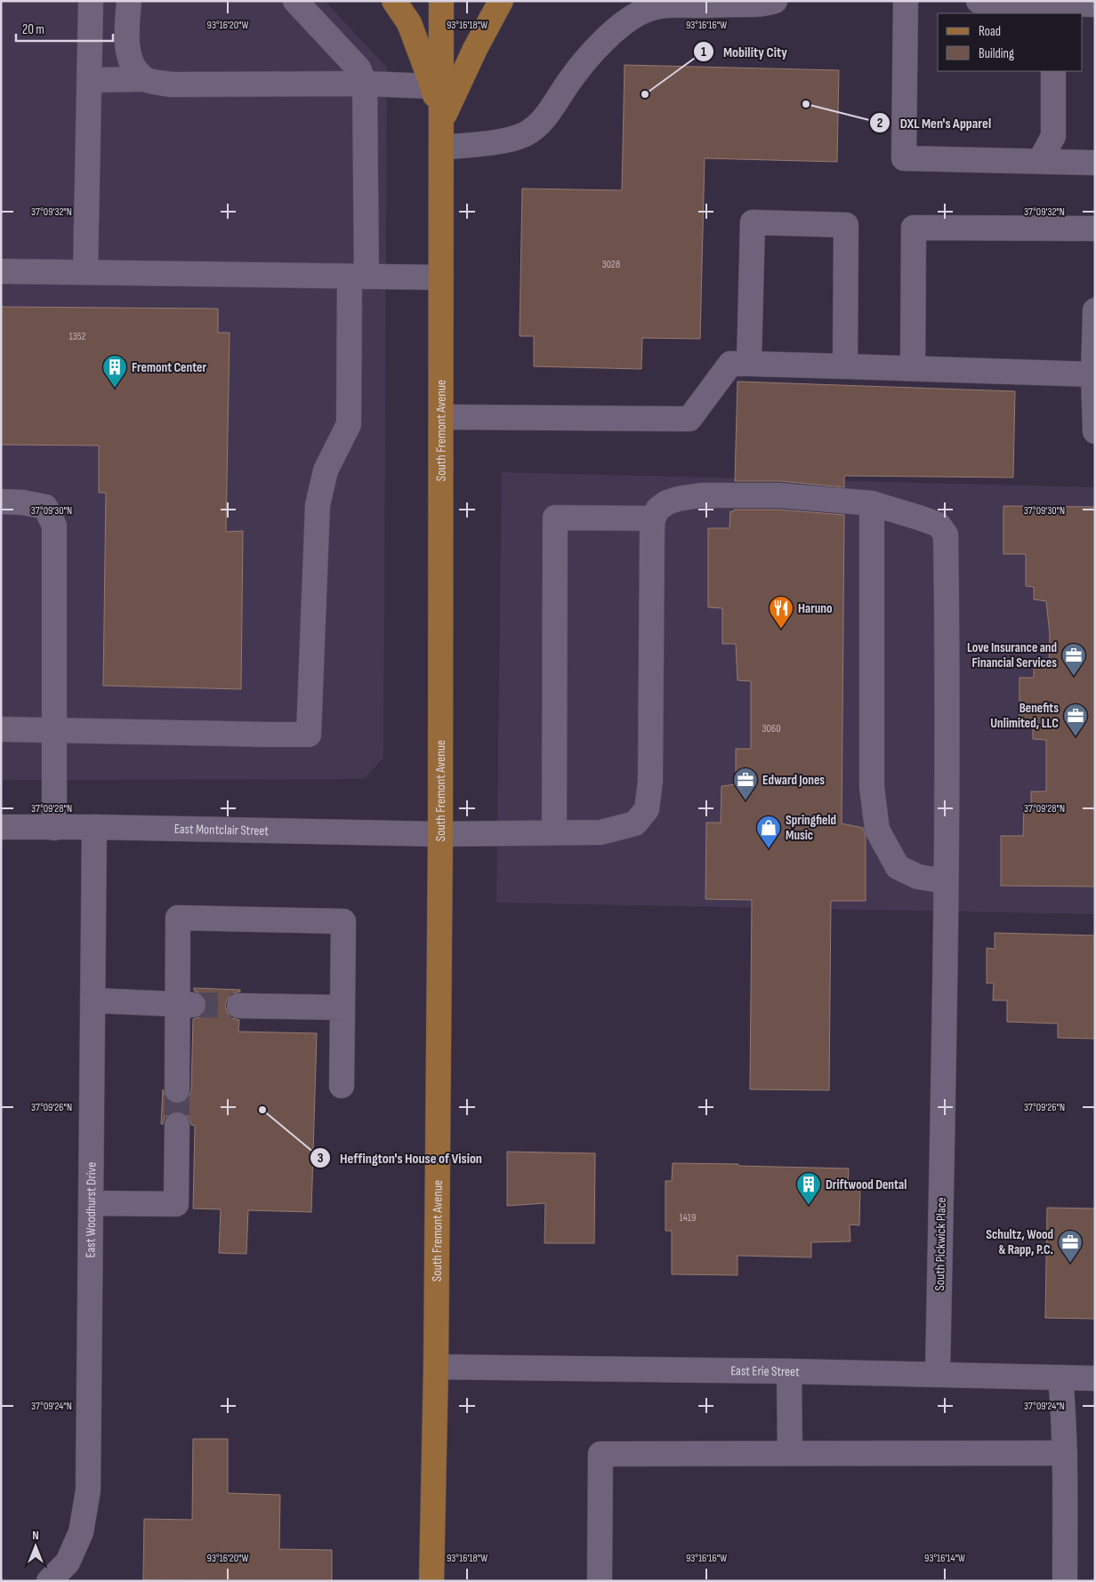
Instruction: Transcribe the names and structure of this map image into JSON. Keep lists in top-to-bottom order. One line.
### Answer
{"streets":{"main road":["South Fremont Avenue"],"street":["East Montclair Street","East Woodhurst Drive","South Pickwick Place","East Erie Street"]},"crossings":[["South Fremont Avenue","East Montclair Street"],["South Fremont Avenue","East Erie Street"],["East Montclair Street","East Woodhurst Drive"],["East Montclair Street","South Pickwick Place"],["South Pickwick Place","East Erie Street"]],"places":{"other":["Mobility City","DXL Men's Apparel","Heffington's House of Vision"],"building":["Fremont Center","Driftwood Dental"],"restaurant":["Haruno"],"office":["Love Insurance and Financial Services","Benefits Unlimited, LLC","Edward Jones","Schultz, Wood & Rapp, P.C."],"shop":["Springfield Music"]},"house_numbers":["3028","1352","3060","1419"],"legend":["Road","Building"],"scale_bar":"20 m","north":"top","coordinates":["93°16'20\"W","93°16'18\"W","93°16'16\"W","37°09'32\"N","37°09'30\"N","37°09'28\"N","37°09'26\"N","37°09'24\"N","93°16'14\"W"]}
